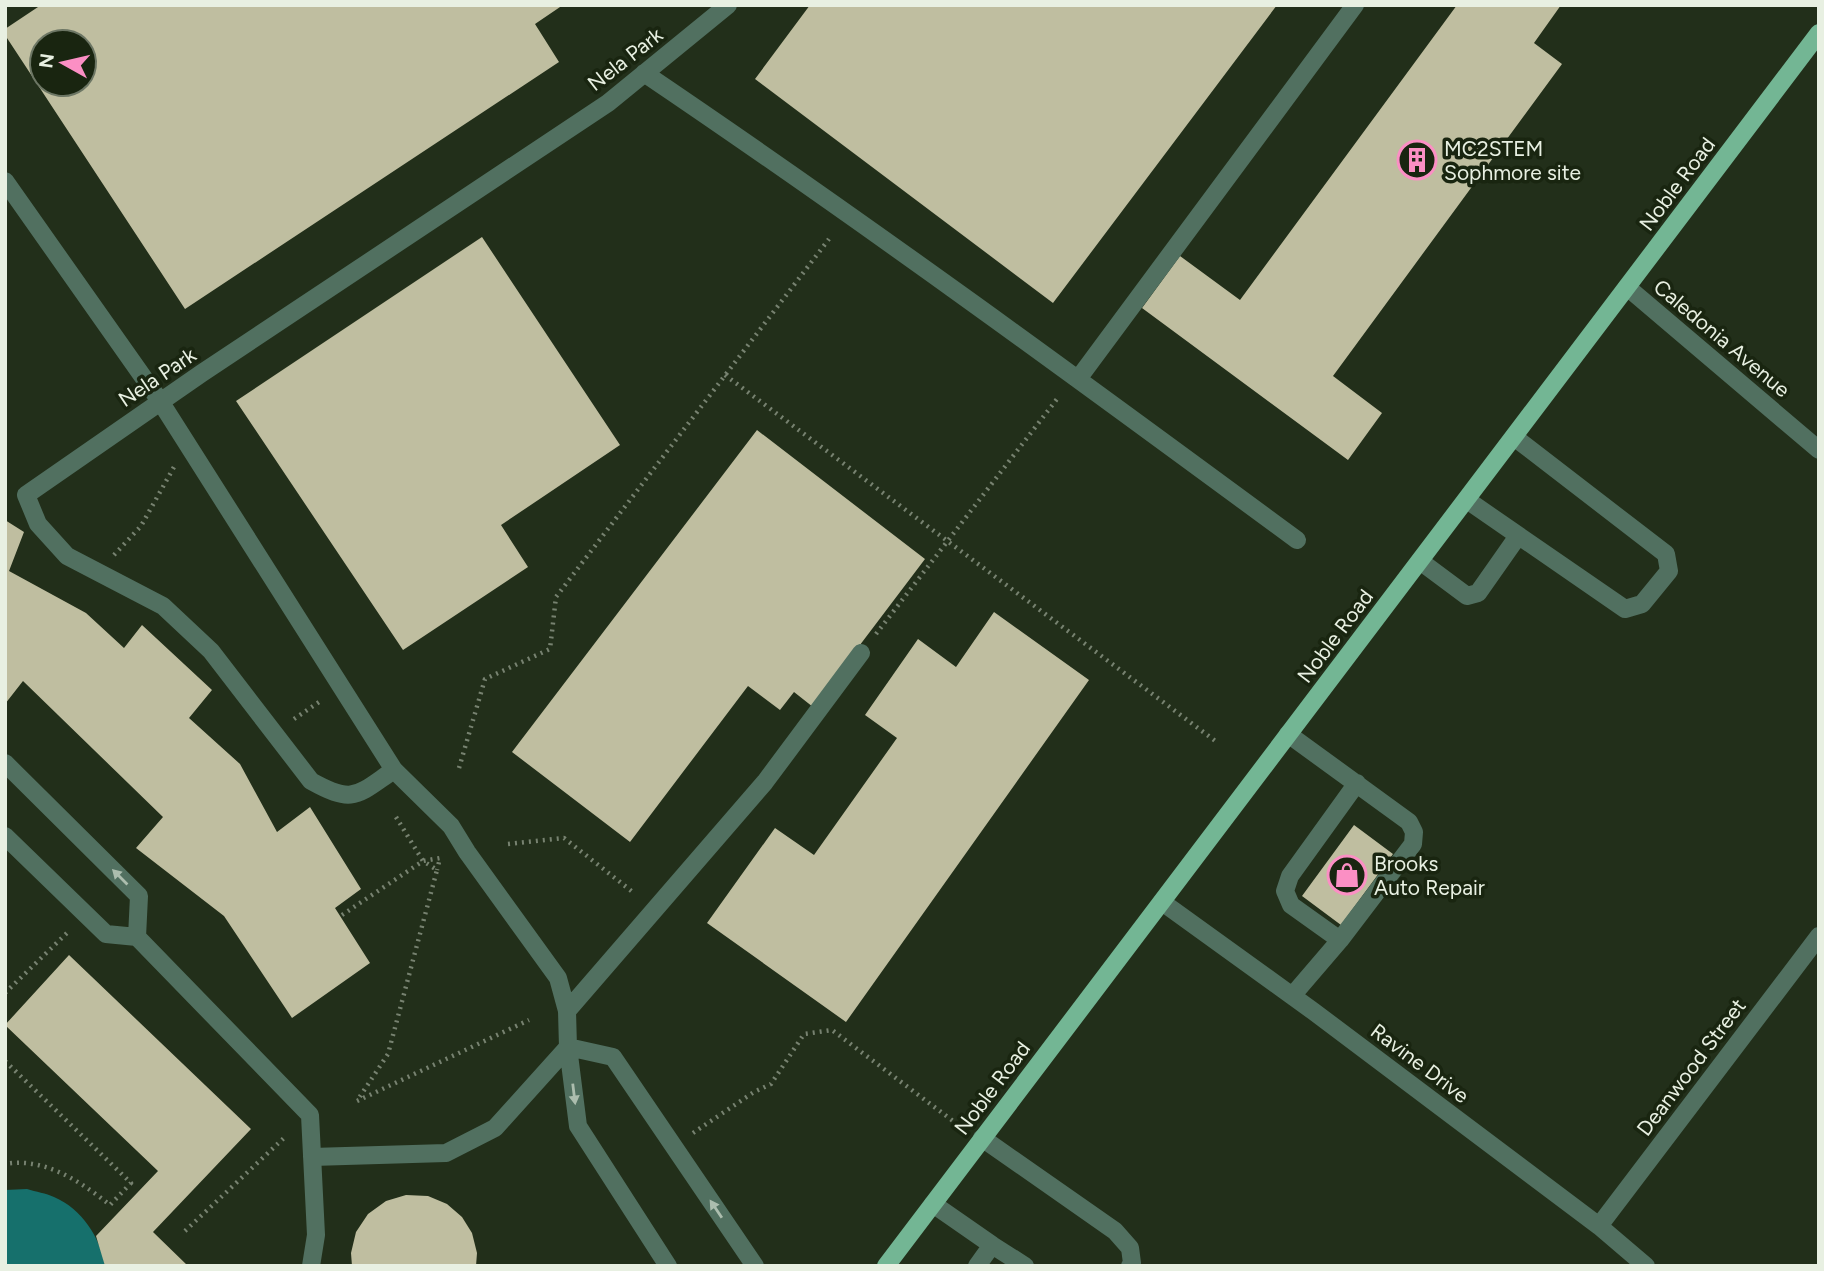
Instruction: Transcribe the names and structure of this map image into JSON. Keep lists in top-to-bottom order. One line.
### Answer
{"streets":{"main road":["Noble Road"],"street":["Nela Park","Caledonia Avenue","Ravine Drive","Deanwood Street"]},"crossings":[["Noble Road","Caledonia Avenue"],["Noble Road","Ravine Drive"],["Ravine Drive","Deanwood Street"]],"places":{"building":["MC2STEM Sophmore site"],"shop":["Brooks Auto Repair"]},"north":"left"}
